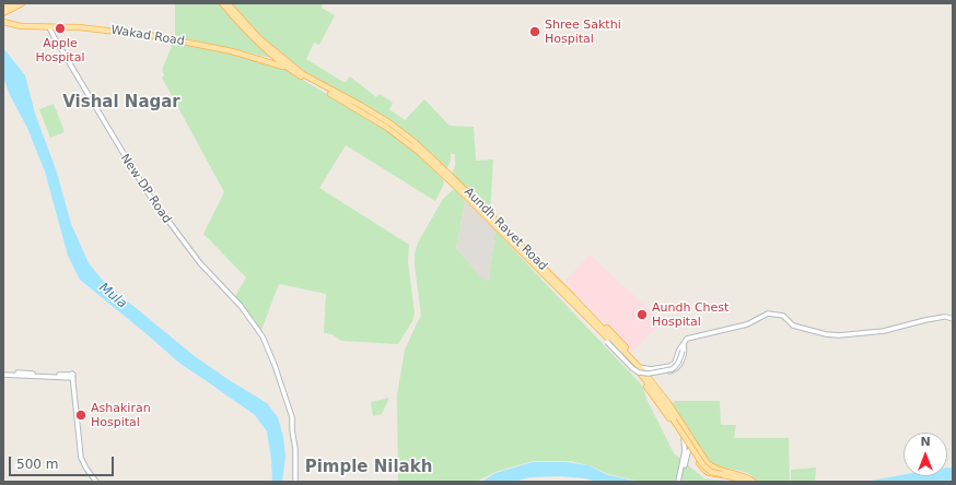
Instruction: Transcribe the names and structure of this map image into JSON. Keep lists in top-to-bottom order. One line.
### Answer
{"streets":{"main road":["Wakad Road","New DP Road","Aundh Ravet Road"]},"crossings":[["Wakad Road","New DP Road"],["Wakad Road","Aundh Ravet Road"]],"districts":["Vishal Nagar","Pimple Nilakh"],"water":["Mula"],"places":["Apple Hospital","Shree Sakthi Hospital","Aundh Chest Hospital","Ashakiran Hospital"],"scale_bar":"500 m","north":"top"}
